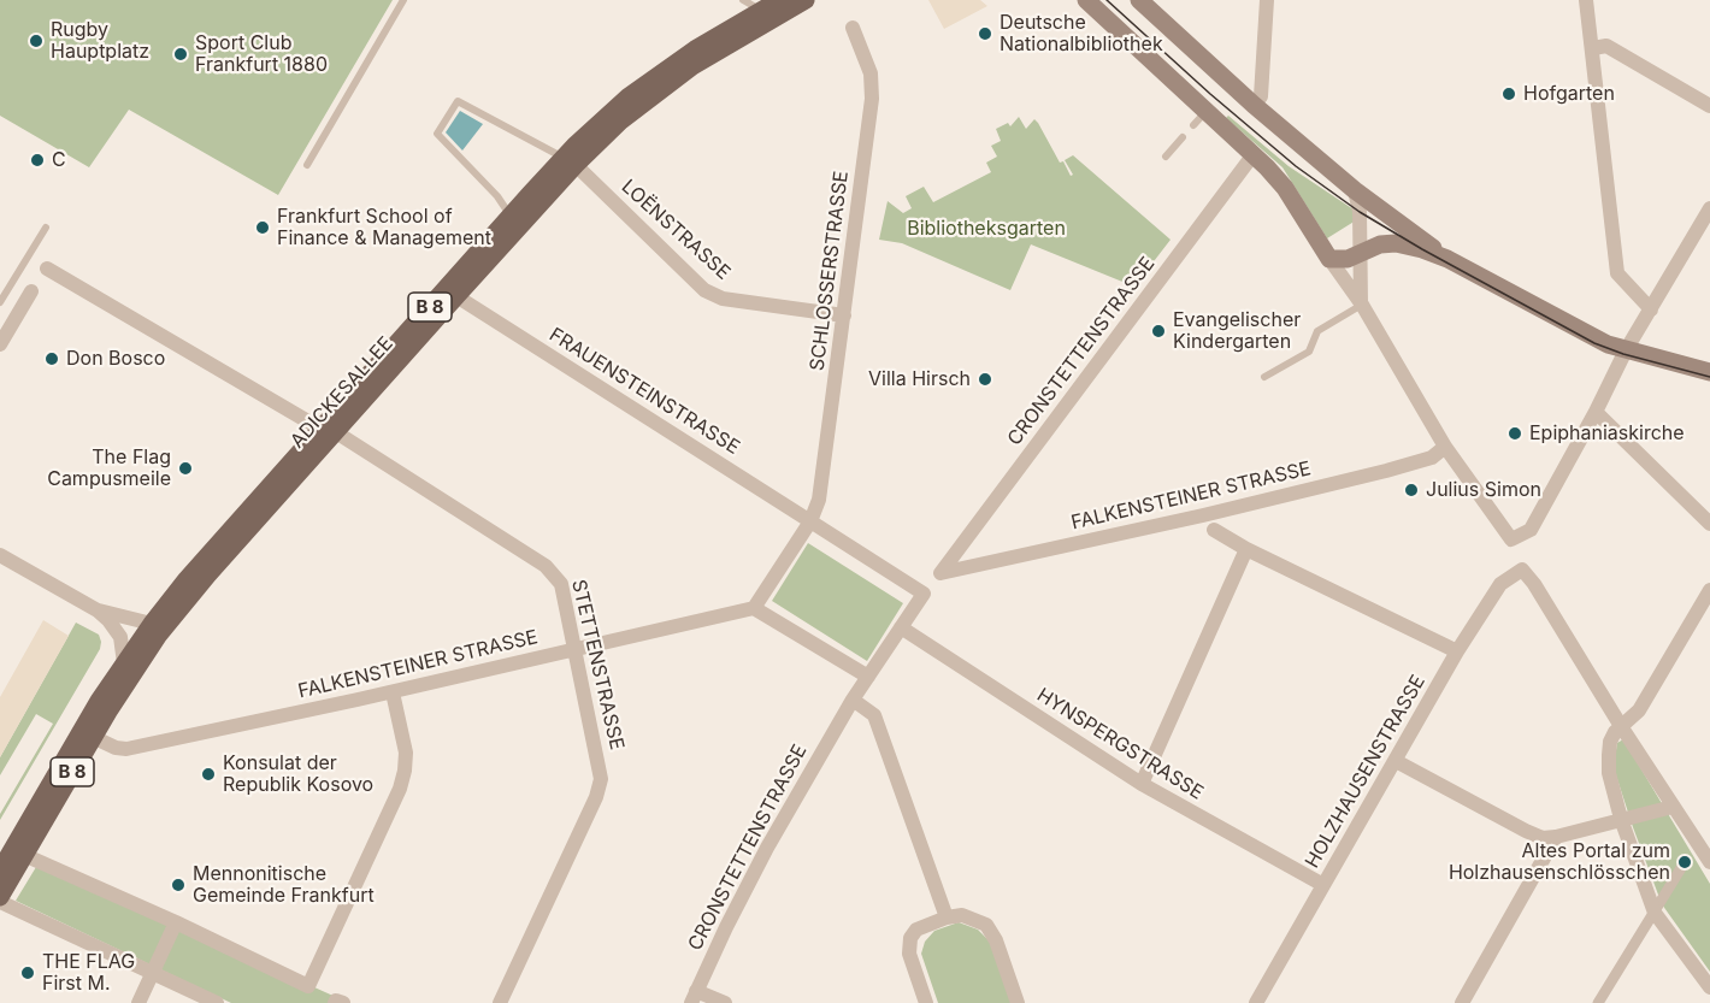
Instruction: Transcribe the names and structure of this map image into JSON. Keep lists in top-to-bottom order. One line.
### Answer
{"streets":{"main road":["B 8","ADICKESALLEE"],"street":["LOËNSTRASSE","SCHLOSSERSTRASSE","CRONSTETTENSTRASSE","FRAUENSTEINSTRASSE","FALKENSTEINER STRASSE","STETTENSTRASSE","HYNSPERGSTRASSE","HOLZHAUSENSTRASSE"]},"crossings":[["LOËNSTRASSE","SCHLOSSERSTRASSE"],["LOËNSTRASSE","ADICKESALLEE"],["SCHLOSSERSTRASSE","FRAUENSTEINSTRASSE"],["SCHLOSSERSTRASSE","FALKENSTEINER STRASSE"],["CRONSTETTENSTRASSE","FRAUENSTEINSTRASSE"],["CRONSTETTENSTRASSE","FALKENSTEINER STRASSE"],["CRONSTETTENSTRASSE","HYNSPERGSTRASSE"],["FRAUENSTEINSTRASSE","ADICKESALLEE"],["ADICKESALLEE","FALKENSTEINER STRASSE"],["ADICKESALLEE","STETTENSTRASSE"],["FALKENSTEINER STRASSE","STETTENSTRASSE"],["HYNSPERGSTRASSE","HOLZHAUSENSTRASSE"]],"parks":["Bibliotheksgarten"],"places":["Deutsche Nationalbibliothek","Rugby Hauptplatz","Sport Club Frankfurt 1880","Hofgarten","C","Frankfurt School of Finance & Management","Evangelischer Kindergarten","Don Bosco","Villa Hirsch","Epiphaniaskirche","The Flag Campusmeile","Julius Simon","Konsulat der Republik Kosovo","Altes Portal zum Holzhausenschlösschen","Mennonitische Gemeinde Frankfurt","THE FLAG First M."]}
